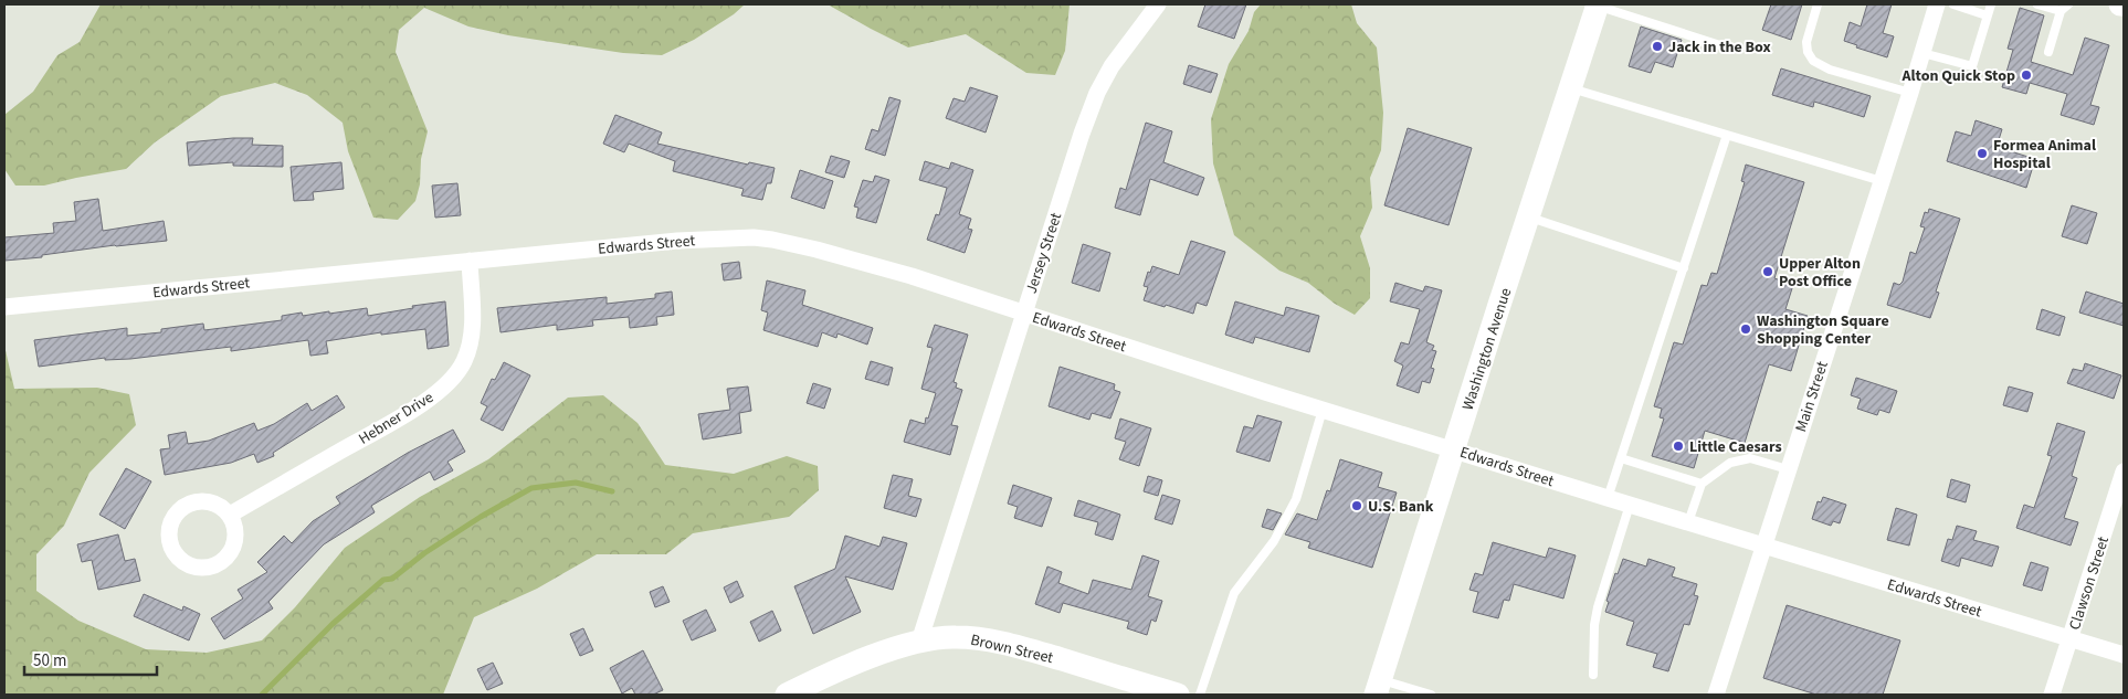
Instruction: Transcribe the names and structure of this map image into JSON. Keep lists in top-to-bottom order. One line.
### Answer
{"streets":{"main road":["Washington Avenue","Brown Street"],"street":["Edwards Street","Jersey Street","Main Street","Hebner Drive","Clawson Street"]},"crossings":[["Edwards Street","Jersey Street"],["Edwards Street","Washington Avenue"],["Edwards Street","Main Street"],["Edwards Street","Hebner Drive"],["Edwards Street","Clawson Street"],["Jersey Street","Brown Street"]],"places":["Jack in the Box","Alton Quick Stop","Formea Animal Hospital","Upper Alton Post Office","Washington Square Shopping Center","Little Caesars","U.S. Bank"],"scale_bar":"50 m"}
